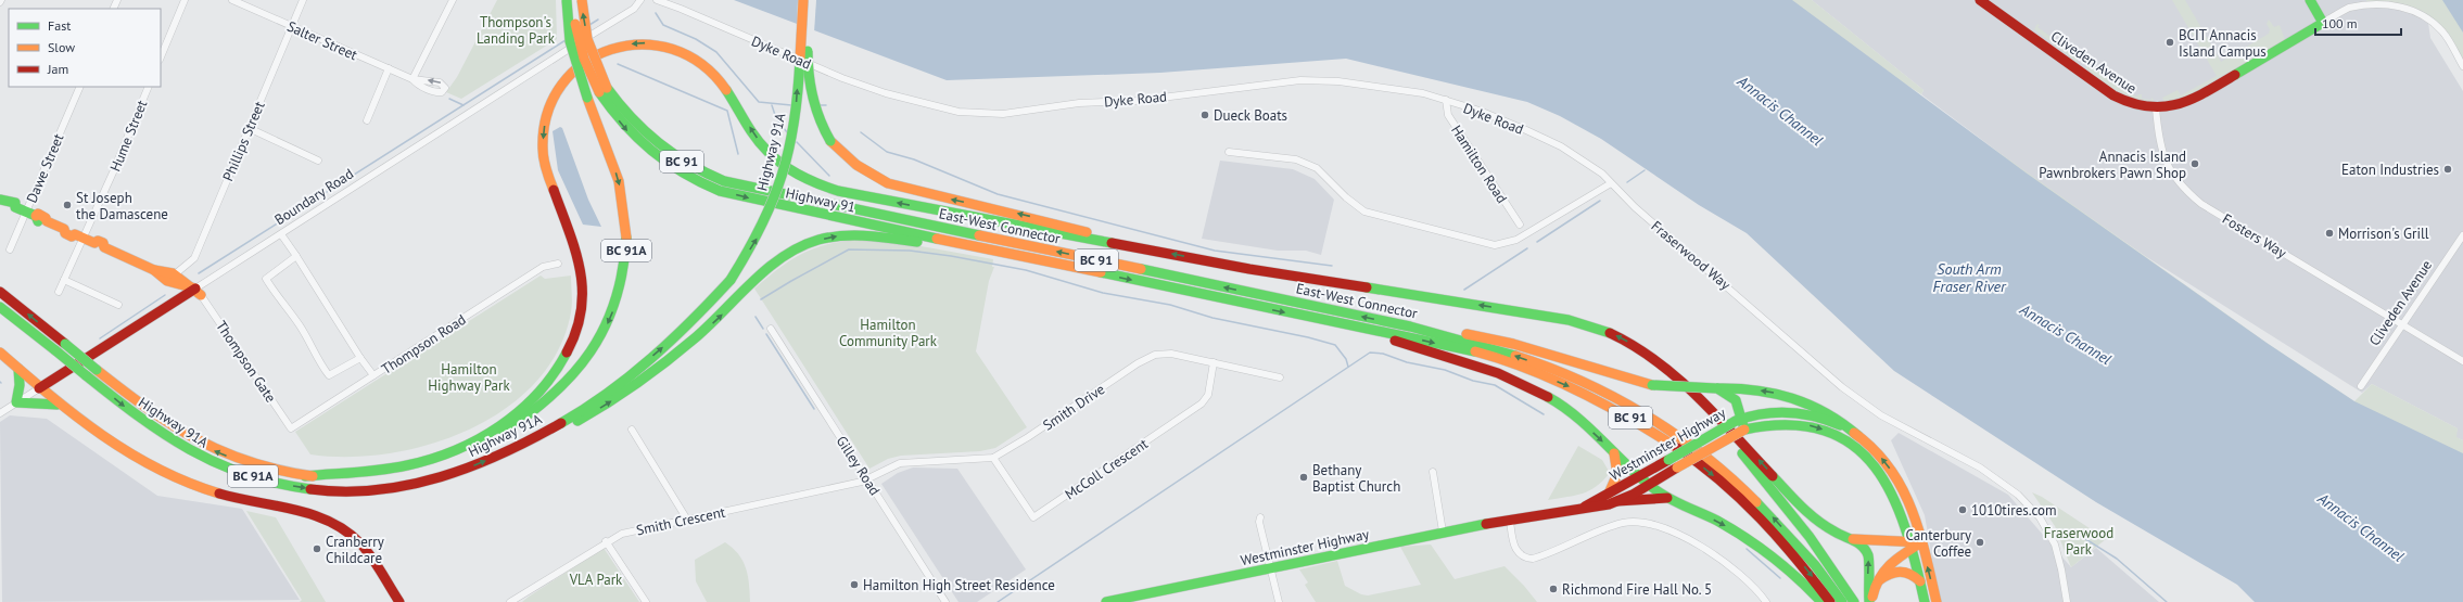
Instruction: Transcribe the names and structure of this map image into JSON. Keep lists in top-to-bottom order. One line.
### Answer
{"streets":{"main road":["Cliveden Avenue","Highway 91A","BC 91","Boundary Road","Highway 91","East-West Connector","BC 91A","Westminster Highway"],"street":["Salter Street","Dyke Road","Hume Street","Phillips Street","Hamilton Road","Dawe Street","Fosters Way","Fraserwood Way","Thompson Road","Thompson Gate","Smith Drive","Gilley Road","McColl Crescent","Smith Crescent"]},"crossings":[["Salter Street","Phillips Street"],["Dyke Road","Hamilton Road"],["Dyke Road","Fraserwood Way"],["Cliveden Avenue","Fosters Way"],["Boundary Road","Thompson Gate"],["Highway 91","East-West Connector"],["Thompson Road","Thompson Gate"],["Smith Drive","Gilley Road"],["Smith Drive","McColl Crescent"],["Smith Drive","Smith Crescent"],["Gilley Road","Smith Crescent"]],"water":["Annacis Channel","South Arm Fraser River"],"parks":["Thompson's Landing Park","Hamilton Community Park","Hamilton Highway Park","Fraserwood Park","VLA Park"],"places":["BCIT Annacis Island Campus","Dueck Boats","Annacis Island Pawnbrokers Pawn Shop","Eaton Industries","St Joseph the Damascene","Morrison's Grill","Bethany Baptist Church","1010tires.com","Canterbury Coffee","Cranberry Childcare","Hamilton High Street Residence","Richmond Fire Hall No. 5"],"legend":["Fast","Slow","Jam"],"scale_bar":"100 m"}
